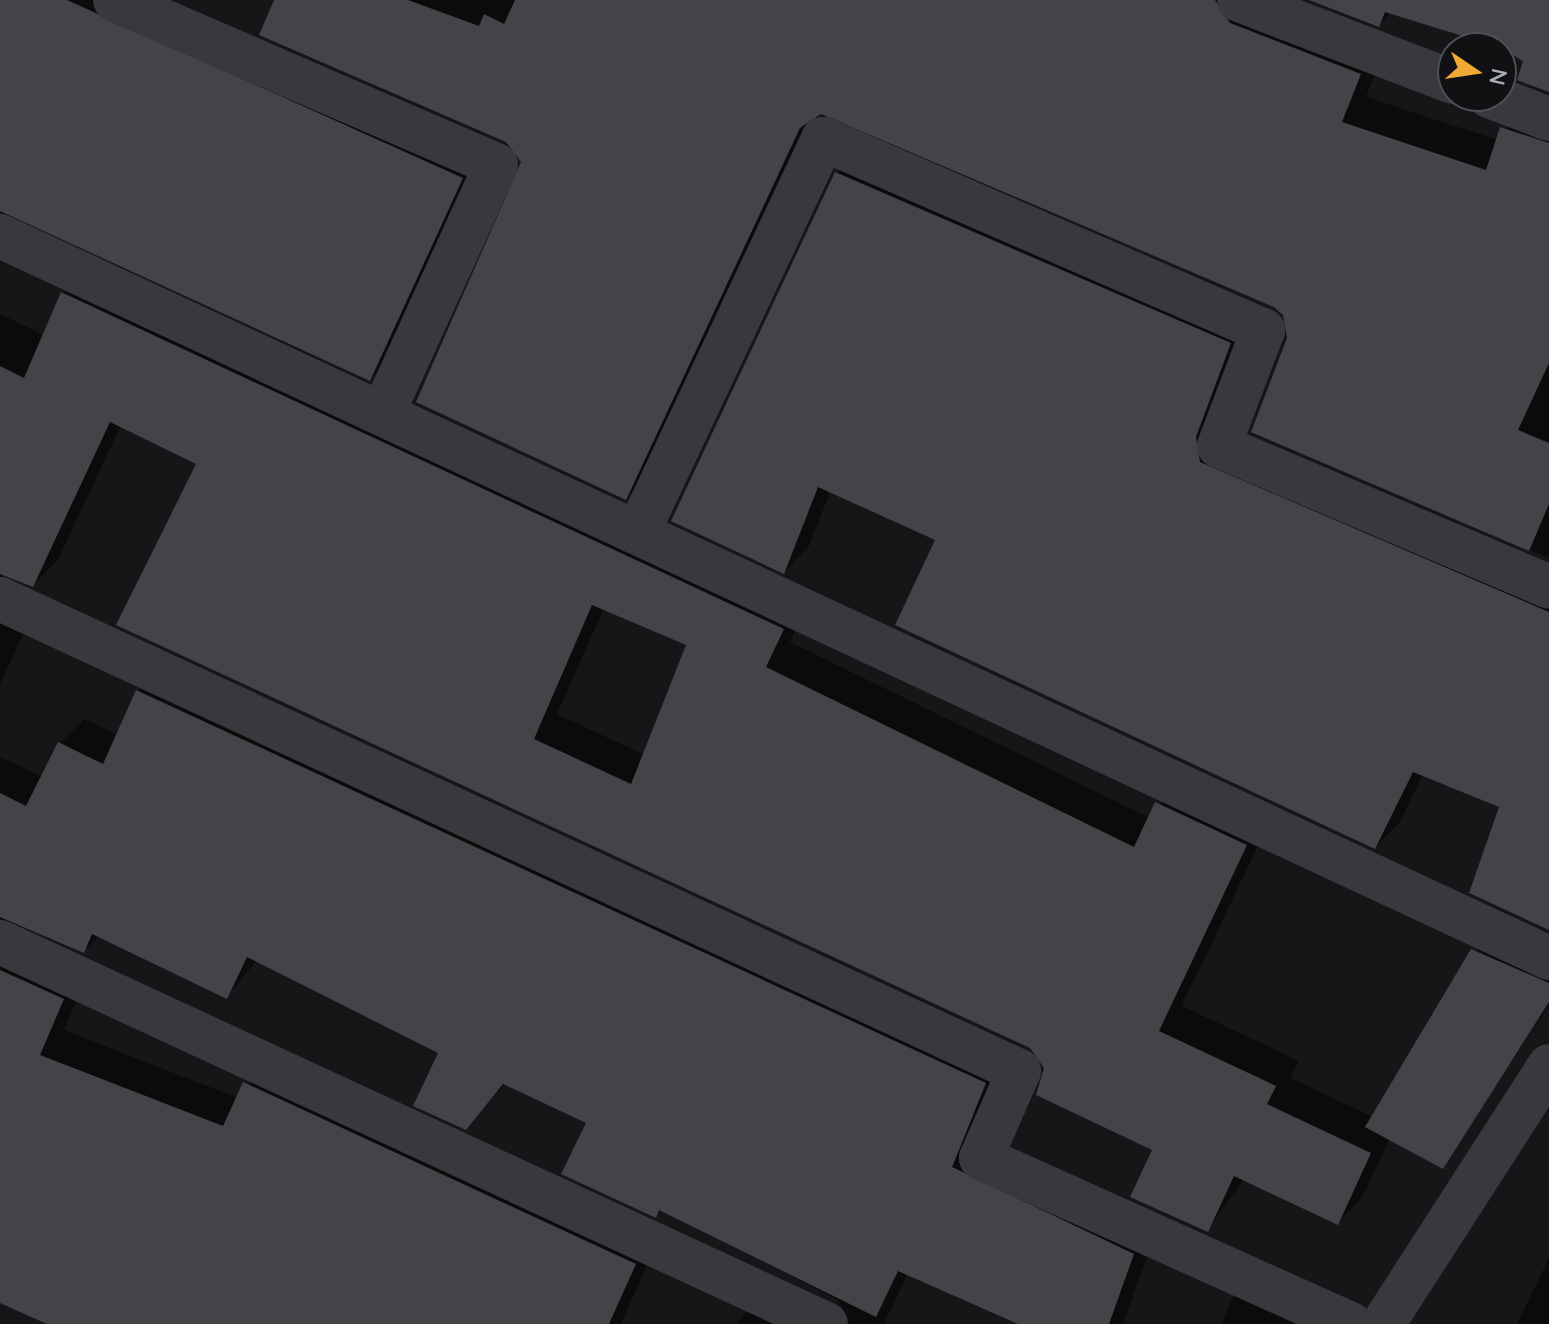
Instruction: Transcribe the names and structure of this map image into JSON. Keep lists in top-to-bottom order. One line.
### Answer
{"north":"right"}
